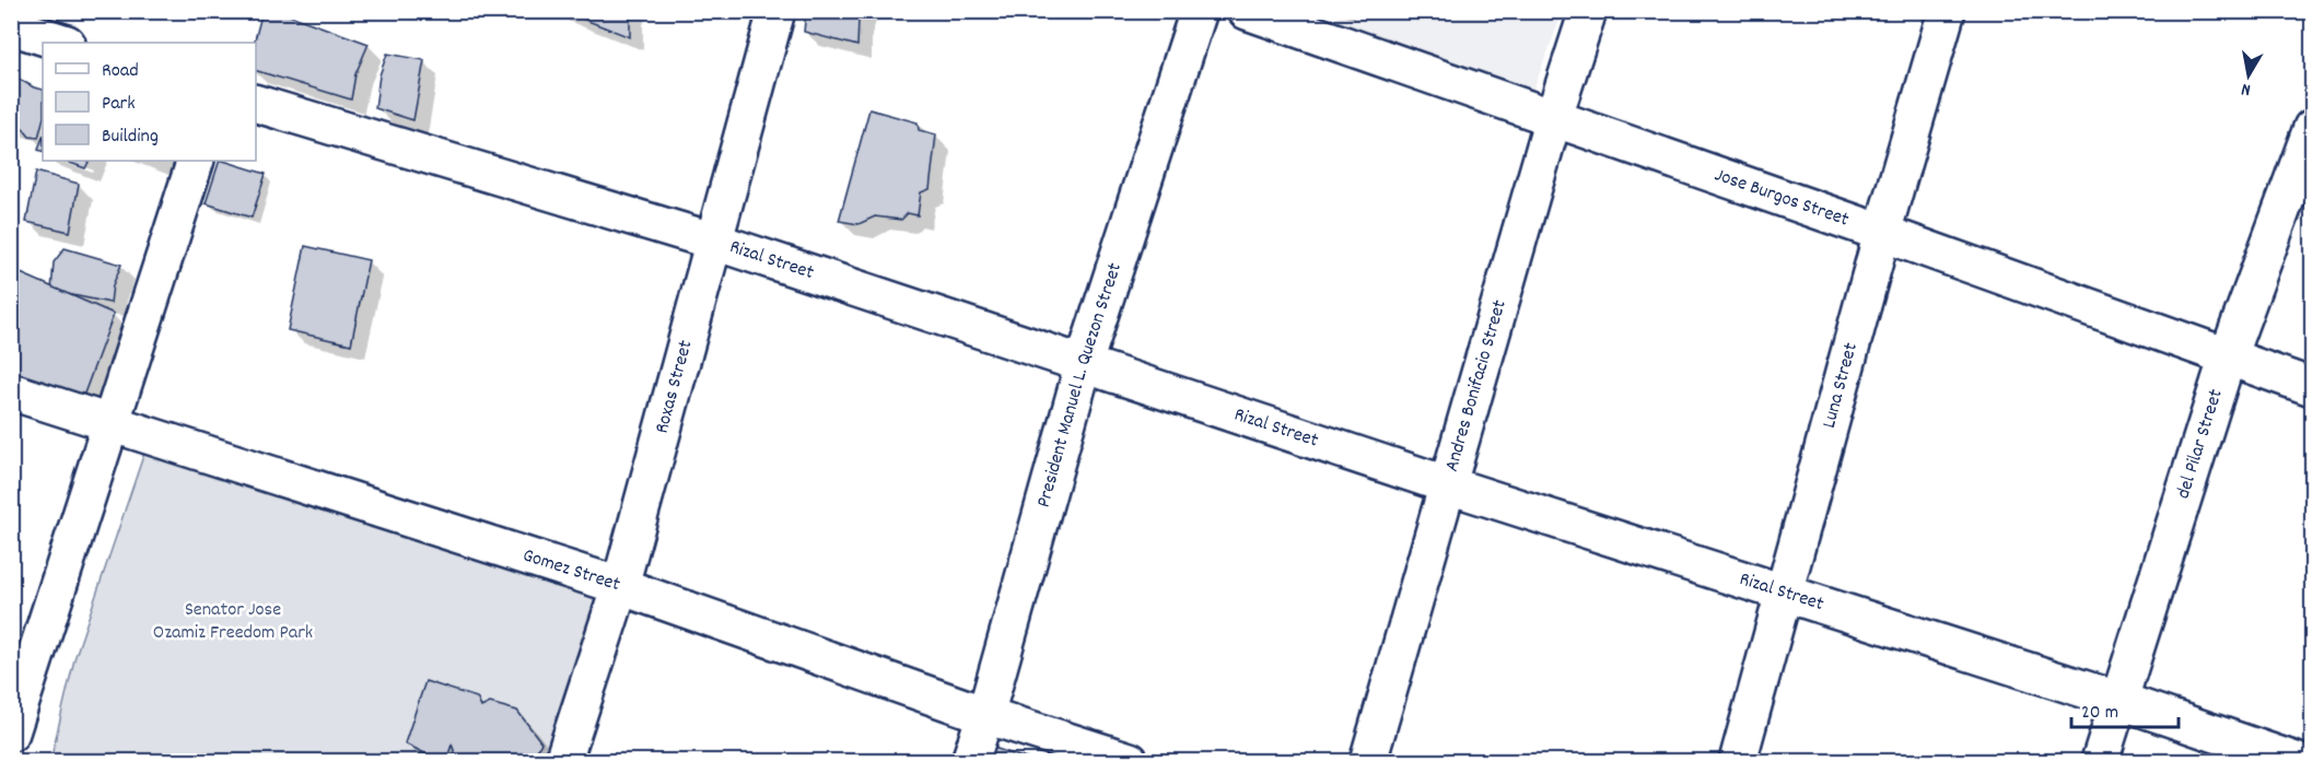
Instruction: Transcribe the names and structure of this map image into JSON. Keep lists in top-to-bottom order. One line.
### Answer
{"streets":{"street":["Jose Burgos Street","Rizal Street","President Manuel L. Quezon Street","Andres Bonifacio Street","Luna Street","Roxas Street","del Pilar Street","Gomez Street"]},"crossings":[["Jose Burgos Street","Andres Bonifacio Street"],["Jose Burgos Street","Luna Street"],["Jose Burgos Street","del Pilar Street"],["Rizal Street","President Manuel L. Quezon Street"],["Rizal Street","Andres Bonifacio Street"],["Rizal Street","Luna Street"],["Rizal Street","Roxas Street"],["Rizal Street","del Pilar Street"],["President Manuel L. Quezon Street","Gomez Street"],["Roxas Street","Gomez Street"]],"parks":["Senator Jose Ozamiz Freedom Park"],"legend":["Road","Park","Building"],"scale_bar":"20 m","north":"bottom"}
